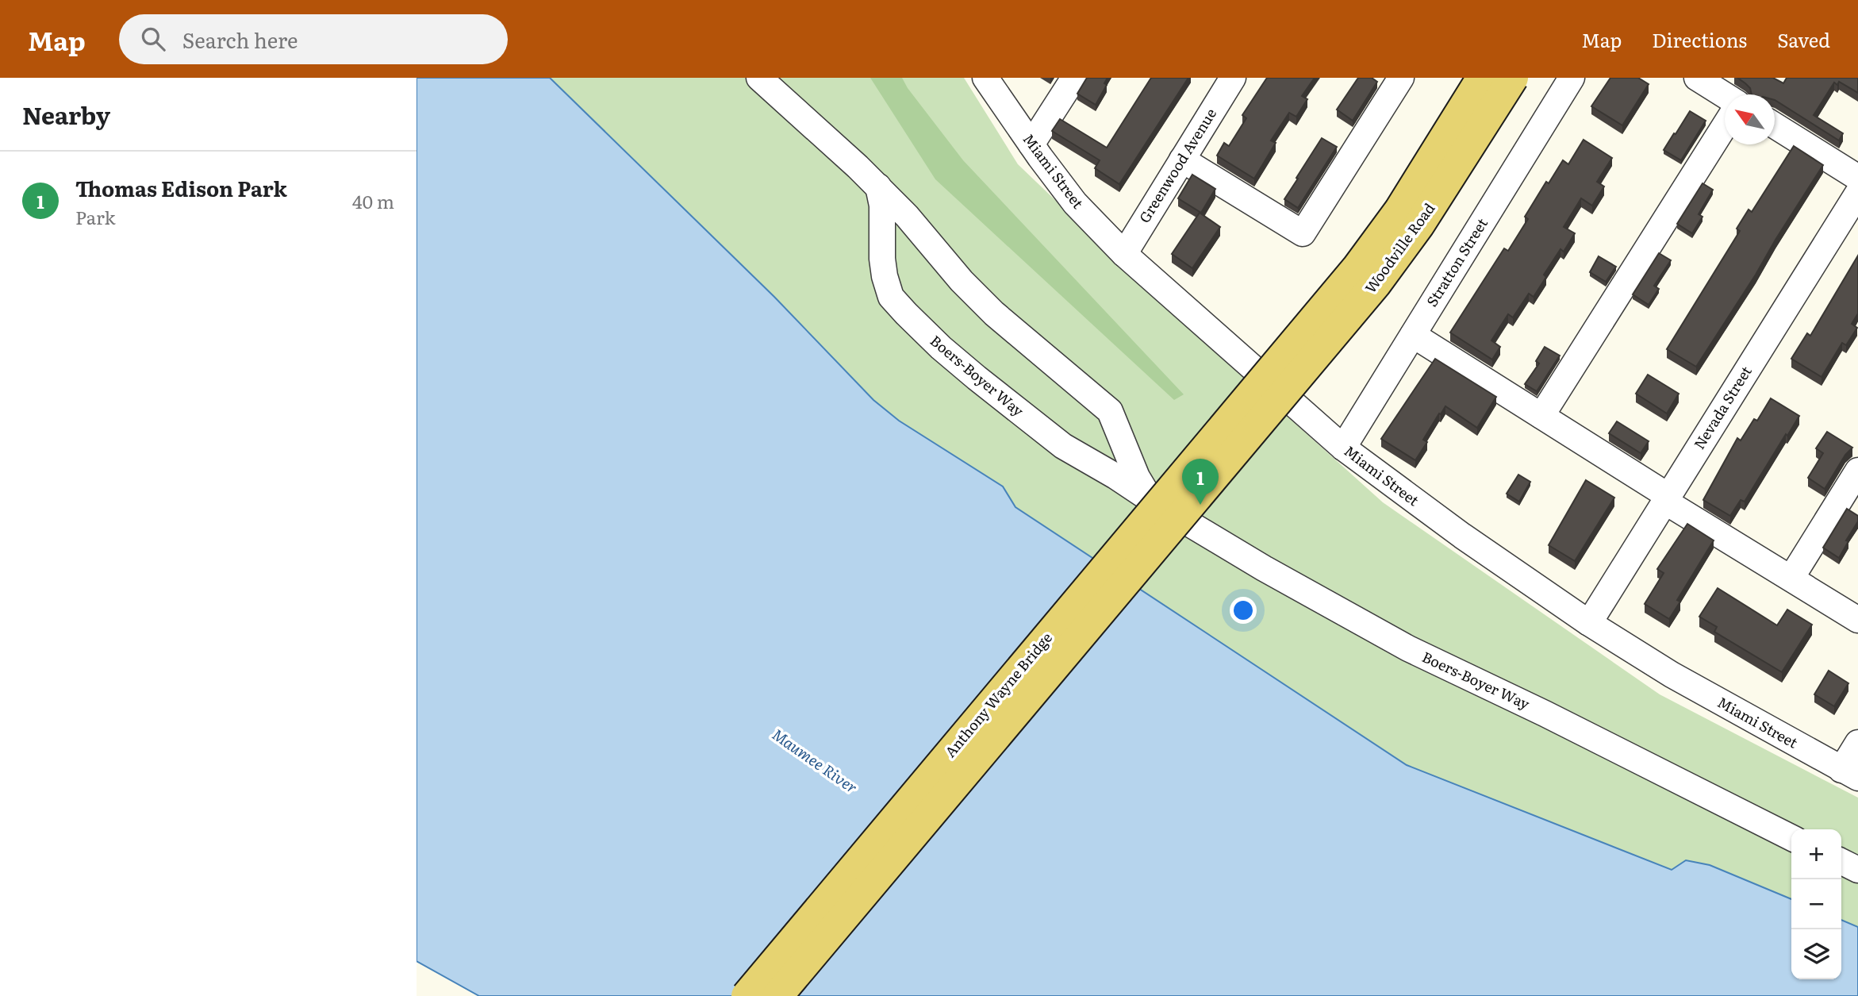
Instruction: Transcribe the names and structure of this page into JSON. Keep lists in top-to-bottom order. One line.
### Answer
{"streets":{"main road":["Woodville Road","Anthony Wayne Bridge"],"street":["Greenwood Avenue","Miami Street","Stratton Street","Boers-Boyer Way","Nevada Street"]},"crossings":[["Greenwood Avenue","Miami Street"],["Miami Street","Stratton Street"],["Miami Street","Nevada Street"],["Woodville Road","Anthony Wayne Bridge"]],"water":["Maumee River"],"north":"top left","page":{"header":"Map","search":"Search here","nav":["Map","Directions","Saved"],"heading":"Nearby","list":[{"mark":"1","name":"Thomas Edison Park","note":"Park","value":"40 m"}],"pins":"1","map_buttons":["+","−"]}}
